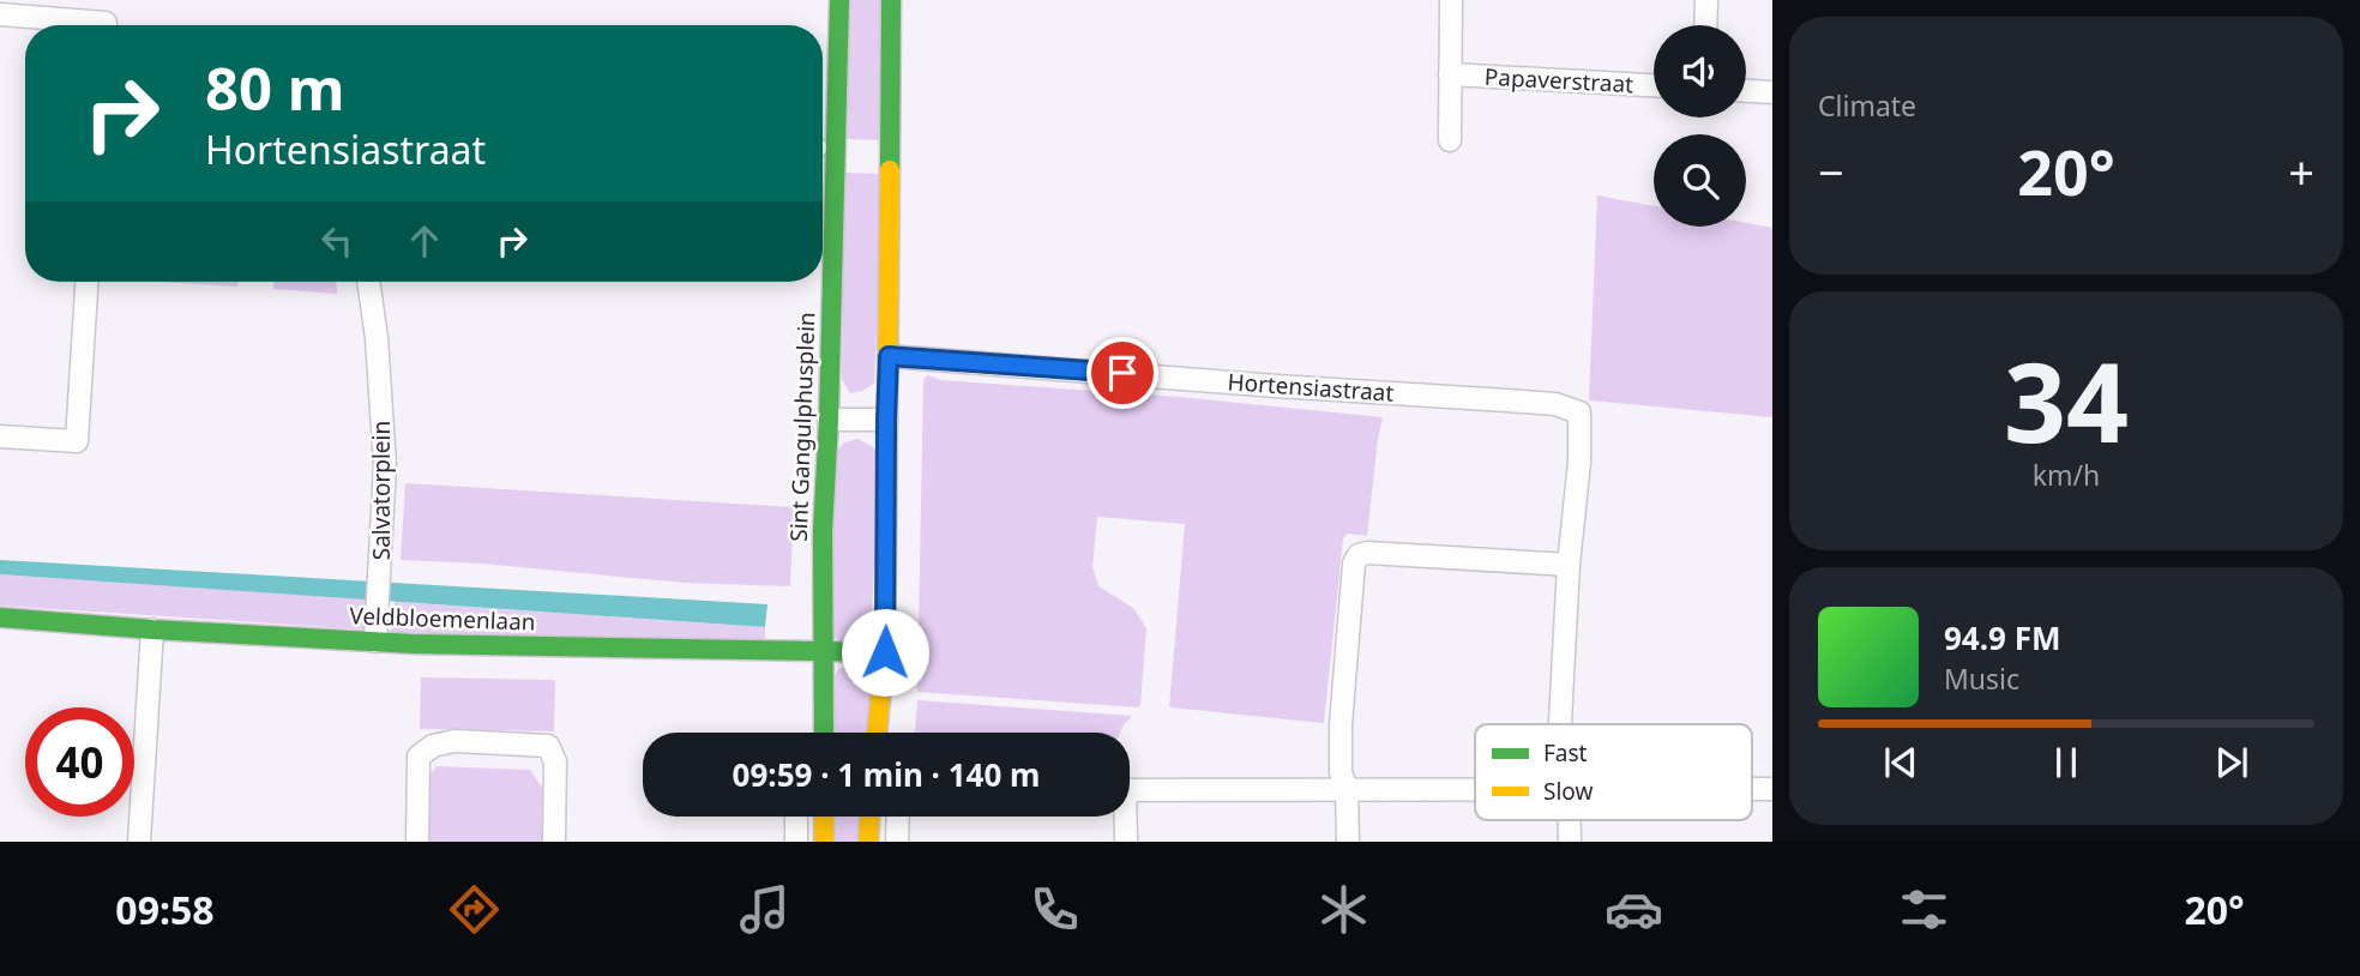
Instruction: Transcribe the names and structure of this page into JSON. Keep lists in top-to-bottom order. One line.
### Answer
{"streets":{"street":["Papaverstraat","Hortensiastraat","Sint Gangulphusplein","Salvatorplein","Veldbloemenlaan"]},"crossings":[["Sint Gangulphusplein","Veldbloemenlaan"],["Salvatorplein","Veldbloemenlaan"]],"legend":["Fast","Slow"],"page":{"tile":["Climate",["34","km/h"]],"turn":["80 m","Hortensiastraat"],"heat":["−","20°","+"],"song":["94.9 FM","Music"],"limit":"40","trip":"09:59 · 1 min · 140 m","tabs":["09:58","20°"]}}
